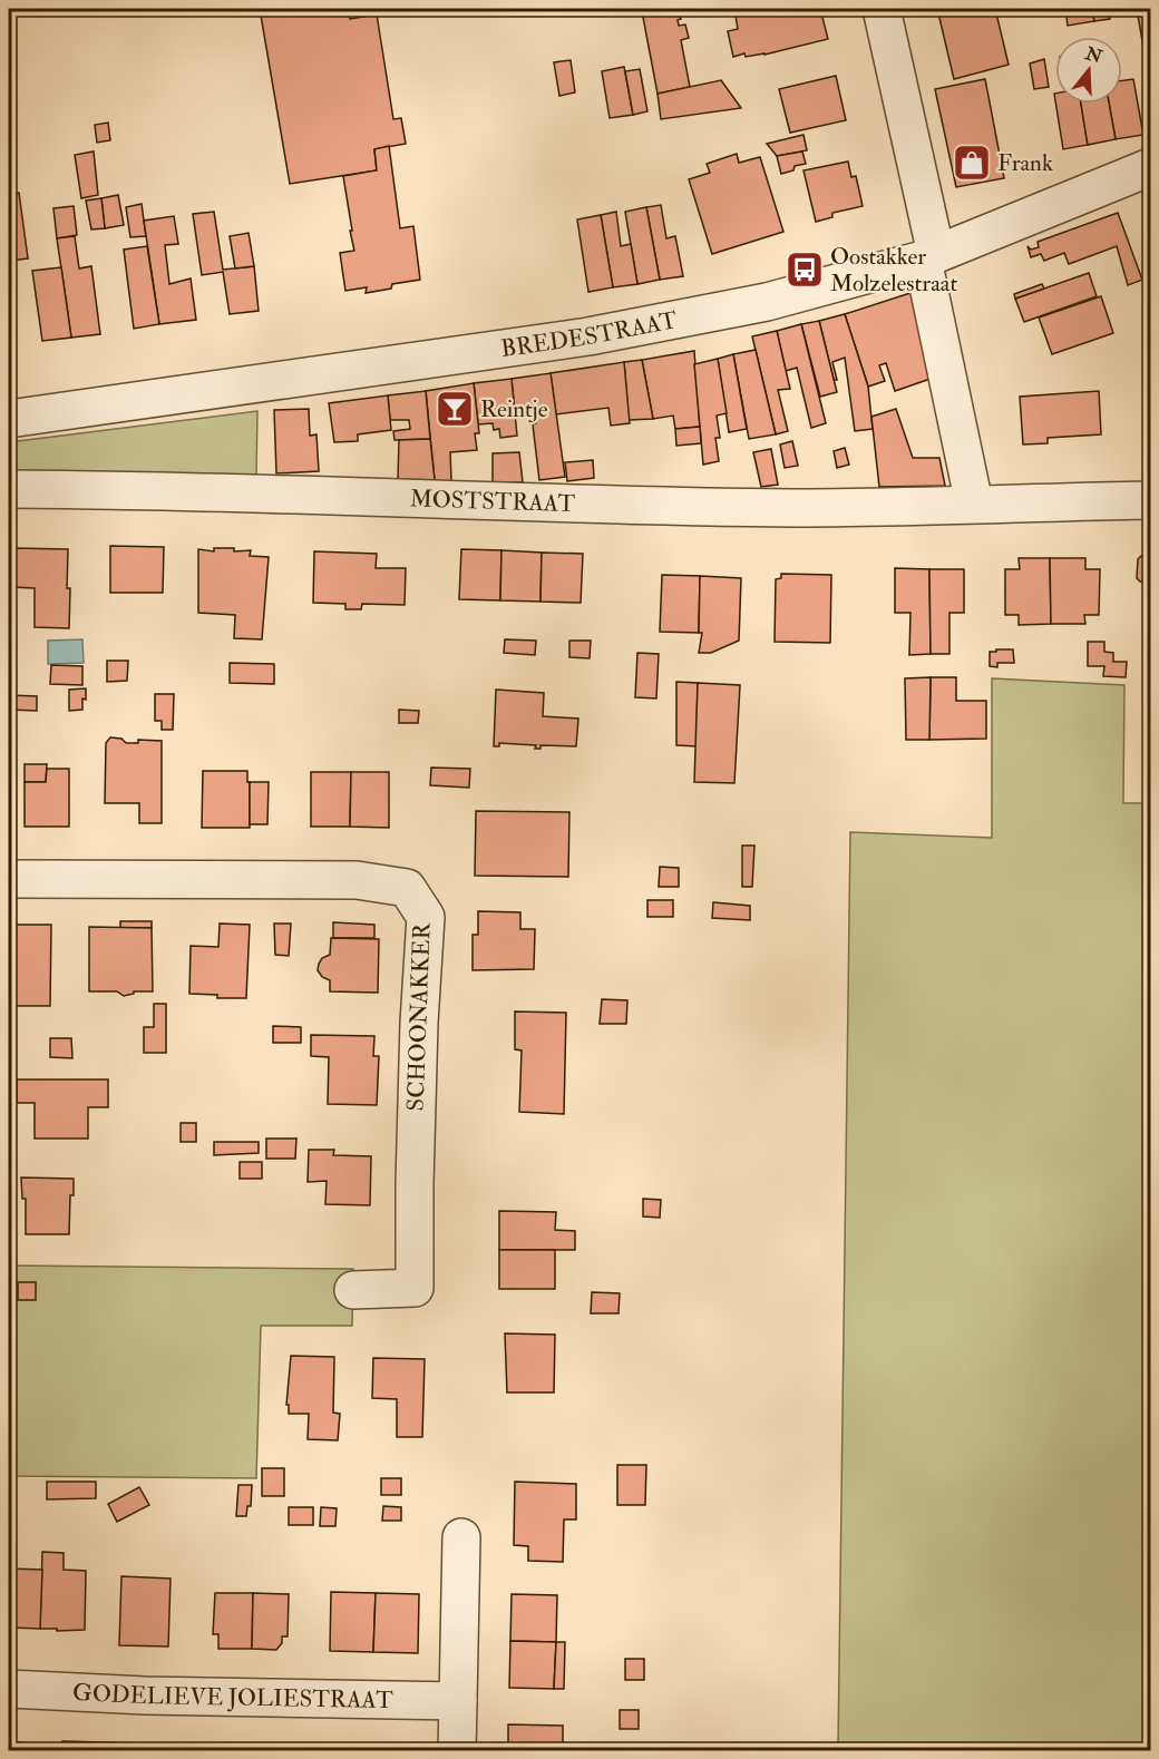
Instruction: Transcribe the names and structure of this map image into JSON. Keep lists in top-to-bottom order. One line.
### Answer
{"streets":{"street":["BREDESTRAAT","MOSTSTRAAT","SCHOONAKKER","GODELIEVE JOLIESTRAAT"]},"places":{"shop":["Frank"],"bus stop":["Oostakker Molzelestraat"],"bar":["Reintje"]},"north":"top"}
